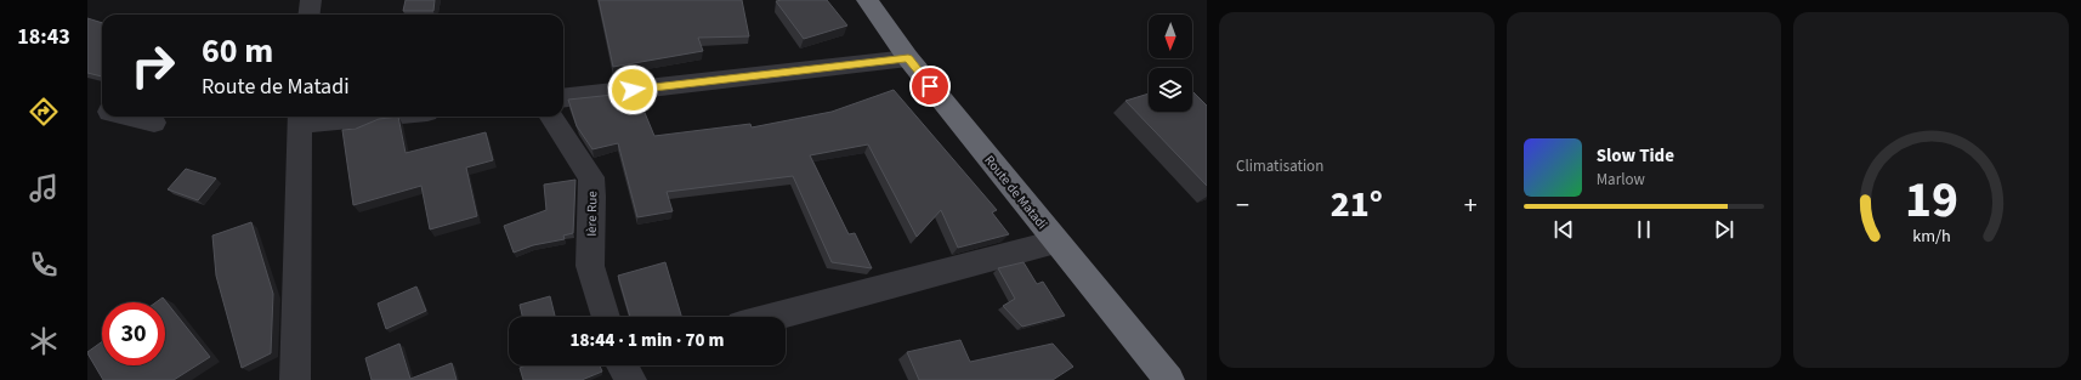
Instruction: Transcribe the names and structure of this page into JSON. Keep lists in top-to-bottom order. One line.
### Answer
{"streets":{"highway":["Route de Matadi"],"street":["Ière Rue"]},"north":"bottom","page":{"tabs":"18:43","tile":"Climatisation","turn":["60 m","Route de Matadi"],"song":["Slow Tide","Marlow"],"heat":["−","21°","+"],"limit":"30","trip":"18:44 · 1 min · 70 m","gauge":["19","km/h"]}}
